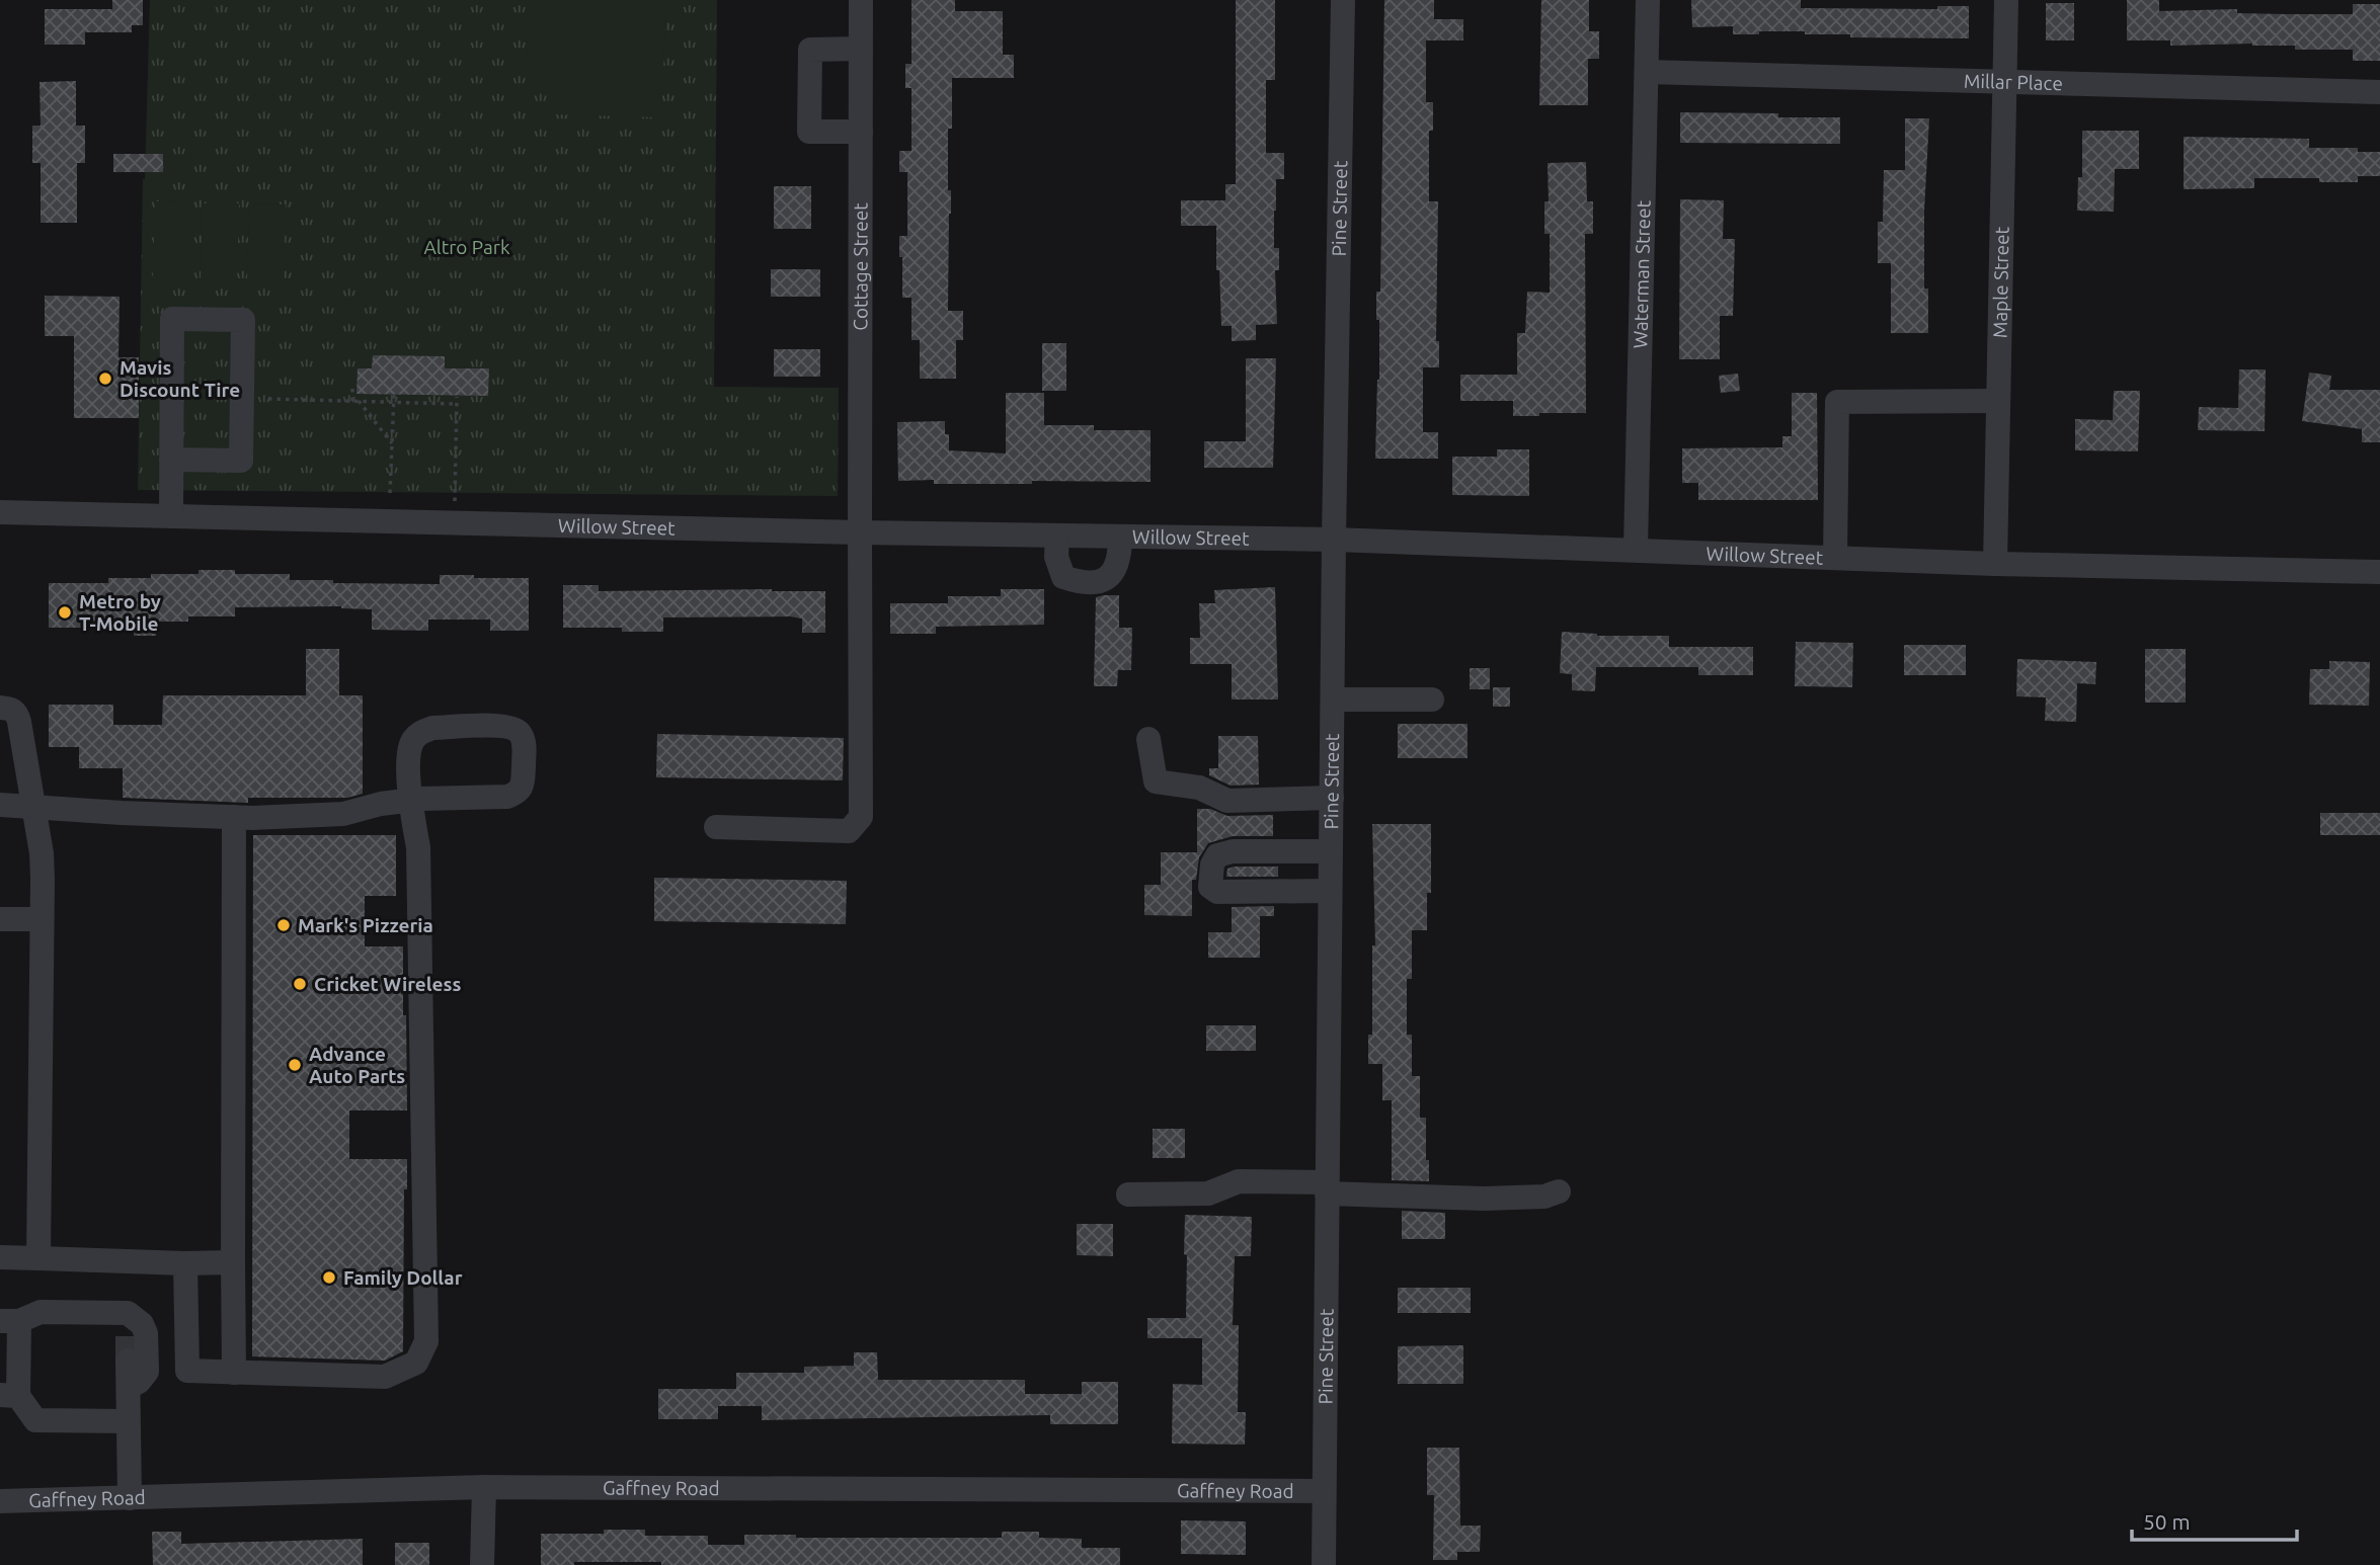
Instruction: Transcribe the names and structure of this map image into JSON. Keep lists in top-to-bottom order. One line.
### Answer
{"streets":{"street":["Millar Place","Pine Street","Cottage Street","Waterman Street","Maple Street","Willow Street","Gaffney Road"]},"crossings":[["Millar Place","Waterman Street"],["Millar Place","Maple Street"],["Pine Street","Willow Street"],["Pine Street","Gaffney Road"],["Cottage Street","Willow Street"],["Waterman Street","Willow Street"],["Maple Street","Willow Street"]],"parks":["Altro Park"],"places":["Mavis Discount Tire","Metro by T-Mobile","Mark's Pizzeria","Cricket Wireless","Advance Auto Parts","Family Dollar"],"scale_bar":"50 m"}
